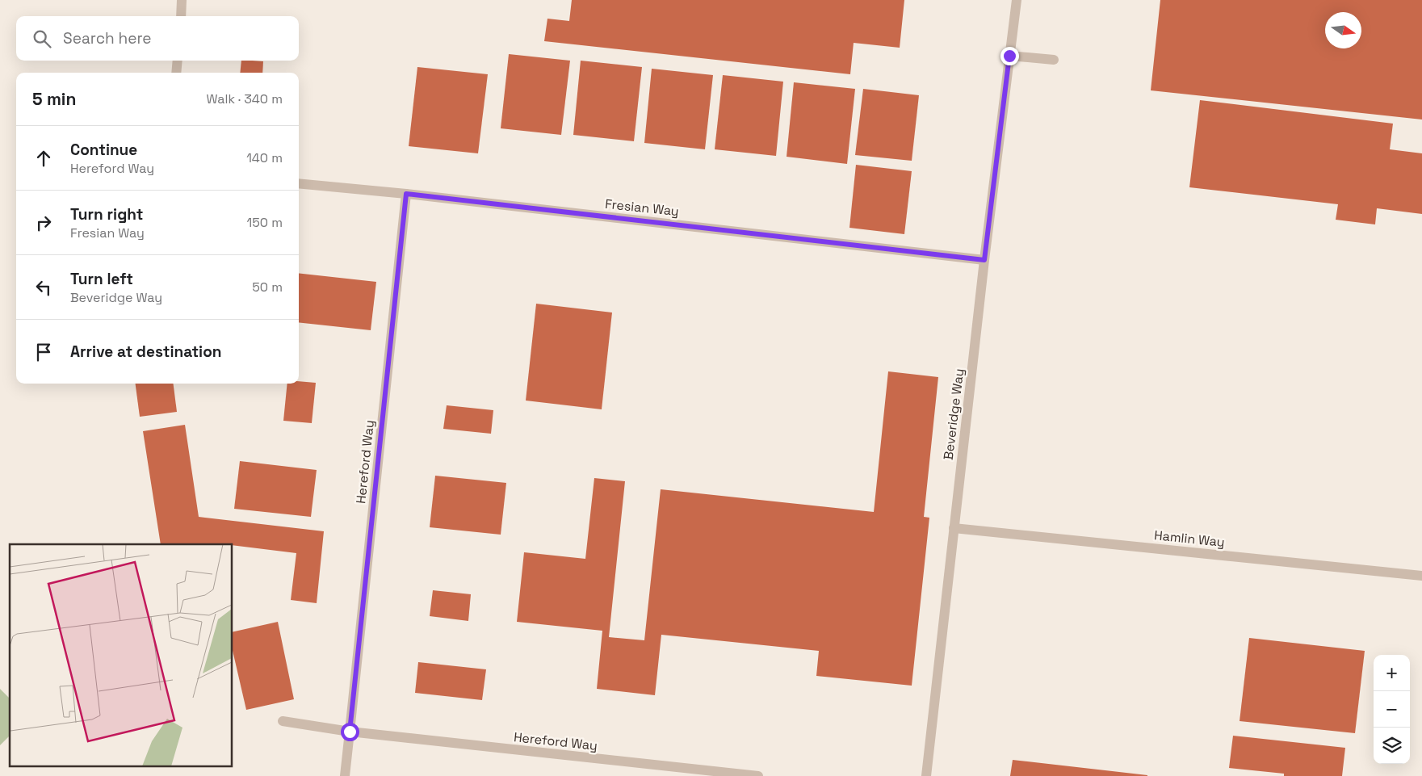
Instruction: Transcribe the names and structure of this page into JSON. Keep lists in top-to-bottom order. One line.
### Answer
{"streets":{"street":["Fresian Way","Beveridge Way","Hereford Way","Hamlin Way"]},"crossings":[["Fresian Way","Beveridge Way"],["Fresian Way","Hereford Way"],["Beveridge Way","Hamlin Way"]],"north":"right","page":{"search":"Search here","heading":["5 min","Walk · 340 m"],"list":[["Continue","Hereford Way","140 m"],["Turn right","Fresian Way","150 m"],["Turn left","Beveridge Way","50 m"],"Arrive at destination"],"map_buttons":["+","−"]}}
